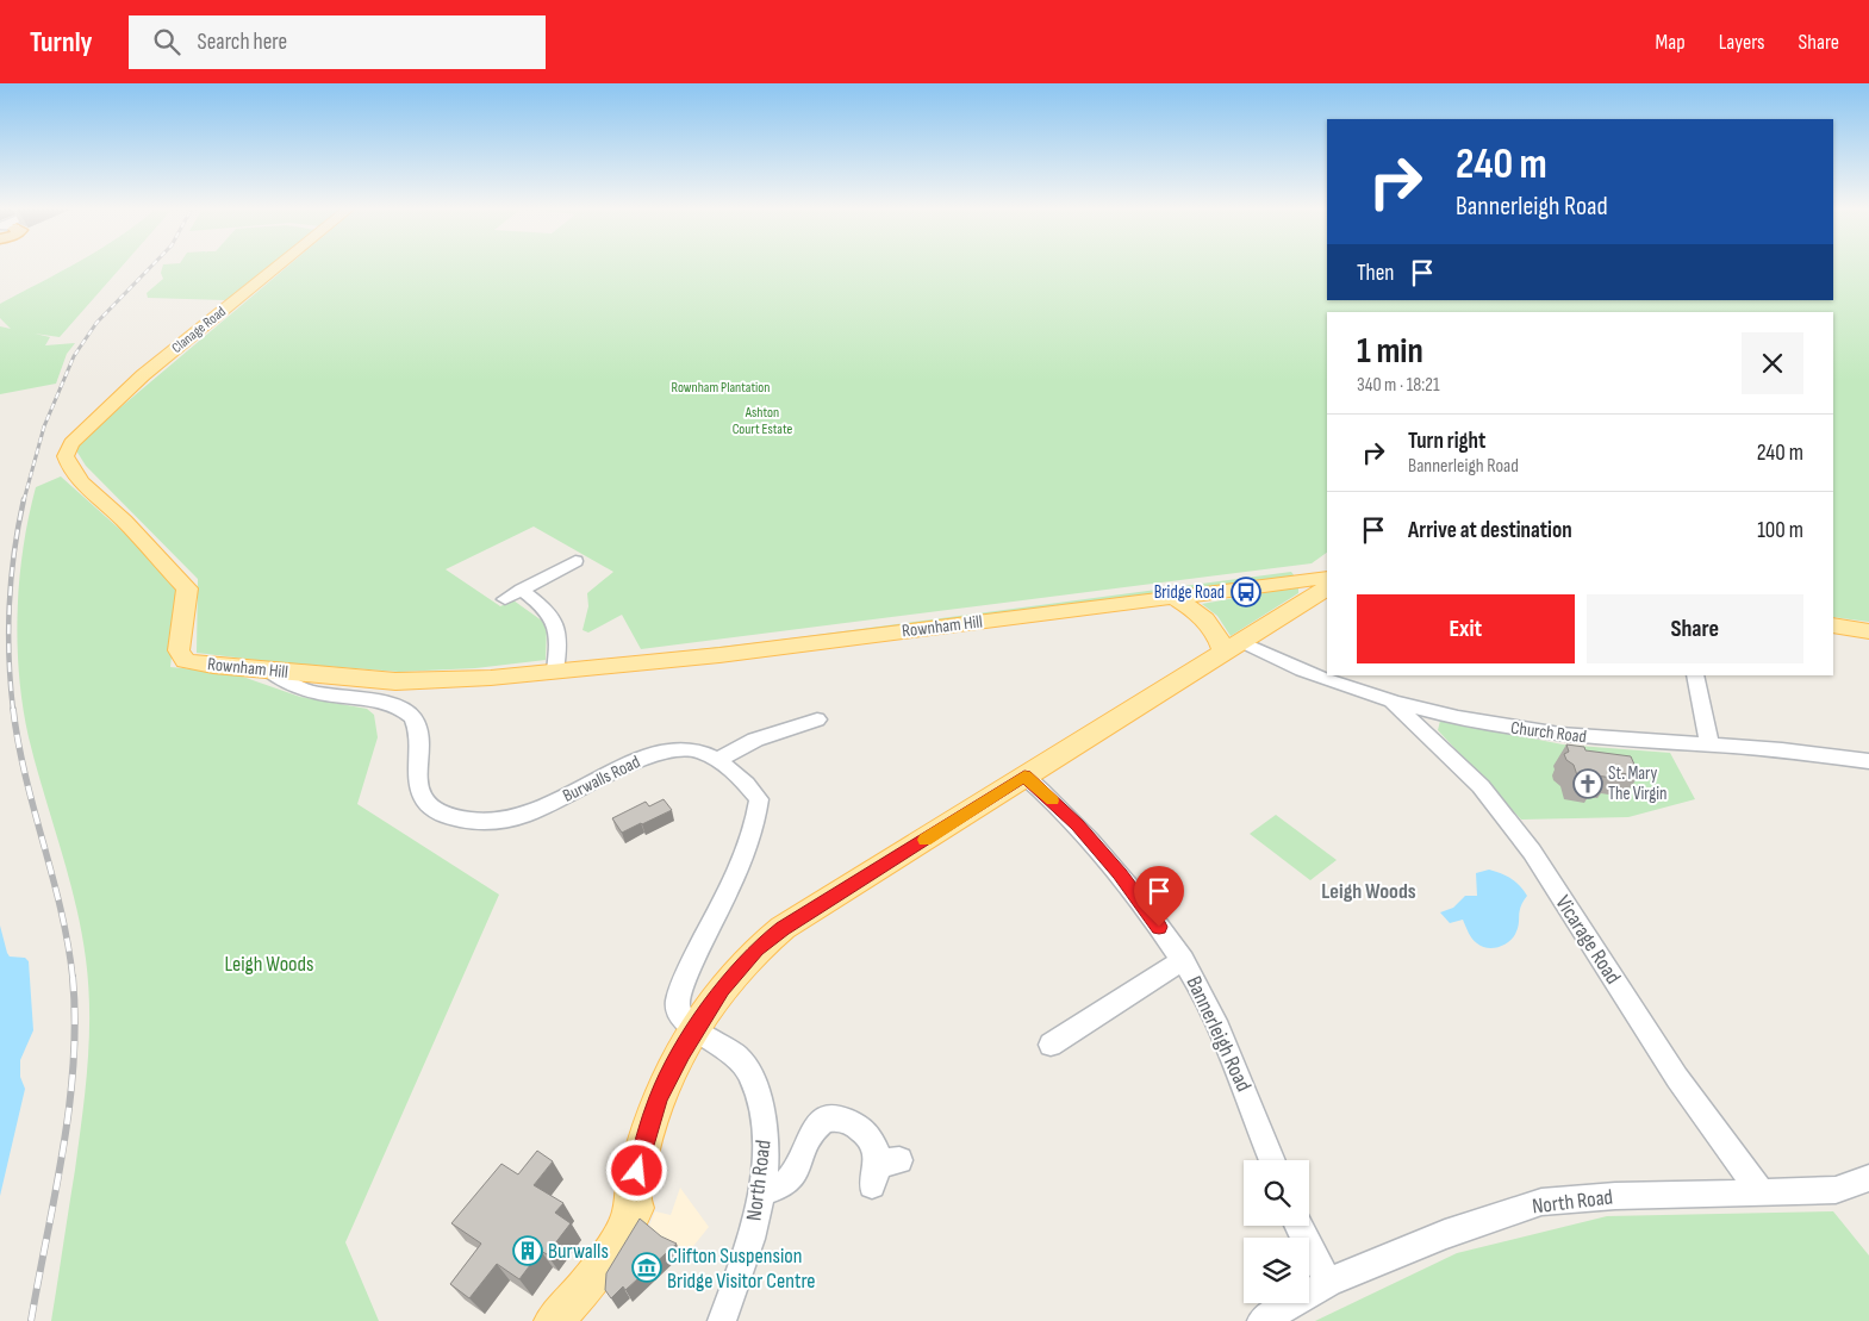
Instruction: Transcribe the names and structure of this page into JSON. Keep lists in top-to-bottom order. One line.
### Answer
{"streets":{"main road":["Clanage Road","Rownham Hill"],"street":["Church Road","Burwalls Road","Vicarage Road","Bannerleigh Road","North Road"]},"crossings":[["Clanage Road","Rownham Hill"],["Rownham Hill","Burwalls Road"],["Church Road","Vicarage Road"],["Burwalls Road","North Road"],["Vicarage Road","North Road"]],"districts":["Leigh Woods"],"parks":["Rownham Plantation","Ashton Court Estate","Leigh Woods"],"places":{"bus stop":["Bridge Road"],"church":["St. Mary The Virgin"],"building":["Burwalls"],"museum":["Clifton Suspension Bridge Visitor Centre"]},"page":{"header":"Turnly","search":"Search here","nav":["Map","Layers","Share"],"turn":["240 m","Bannerleigh Road"],"then":"Then","heading":["1 min","340 m · 18:21"],"list":[{"name":"Turn right","note":"Bannerleigh Road","value":"240 m"},{"name":"Arrive at destination","value":"100 m"}],"buttons":["Exit","Share"]}}
